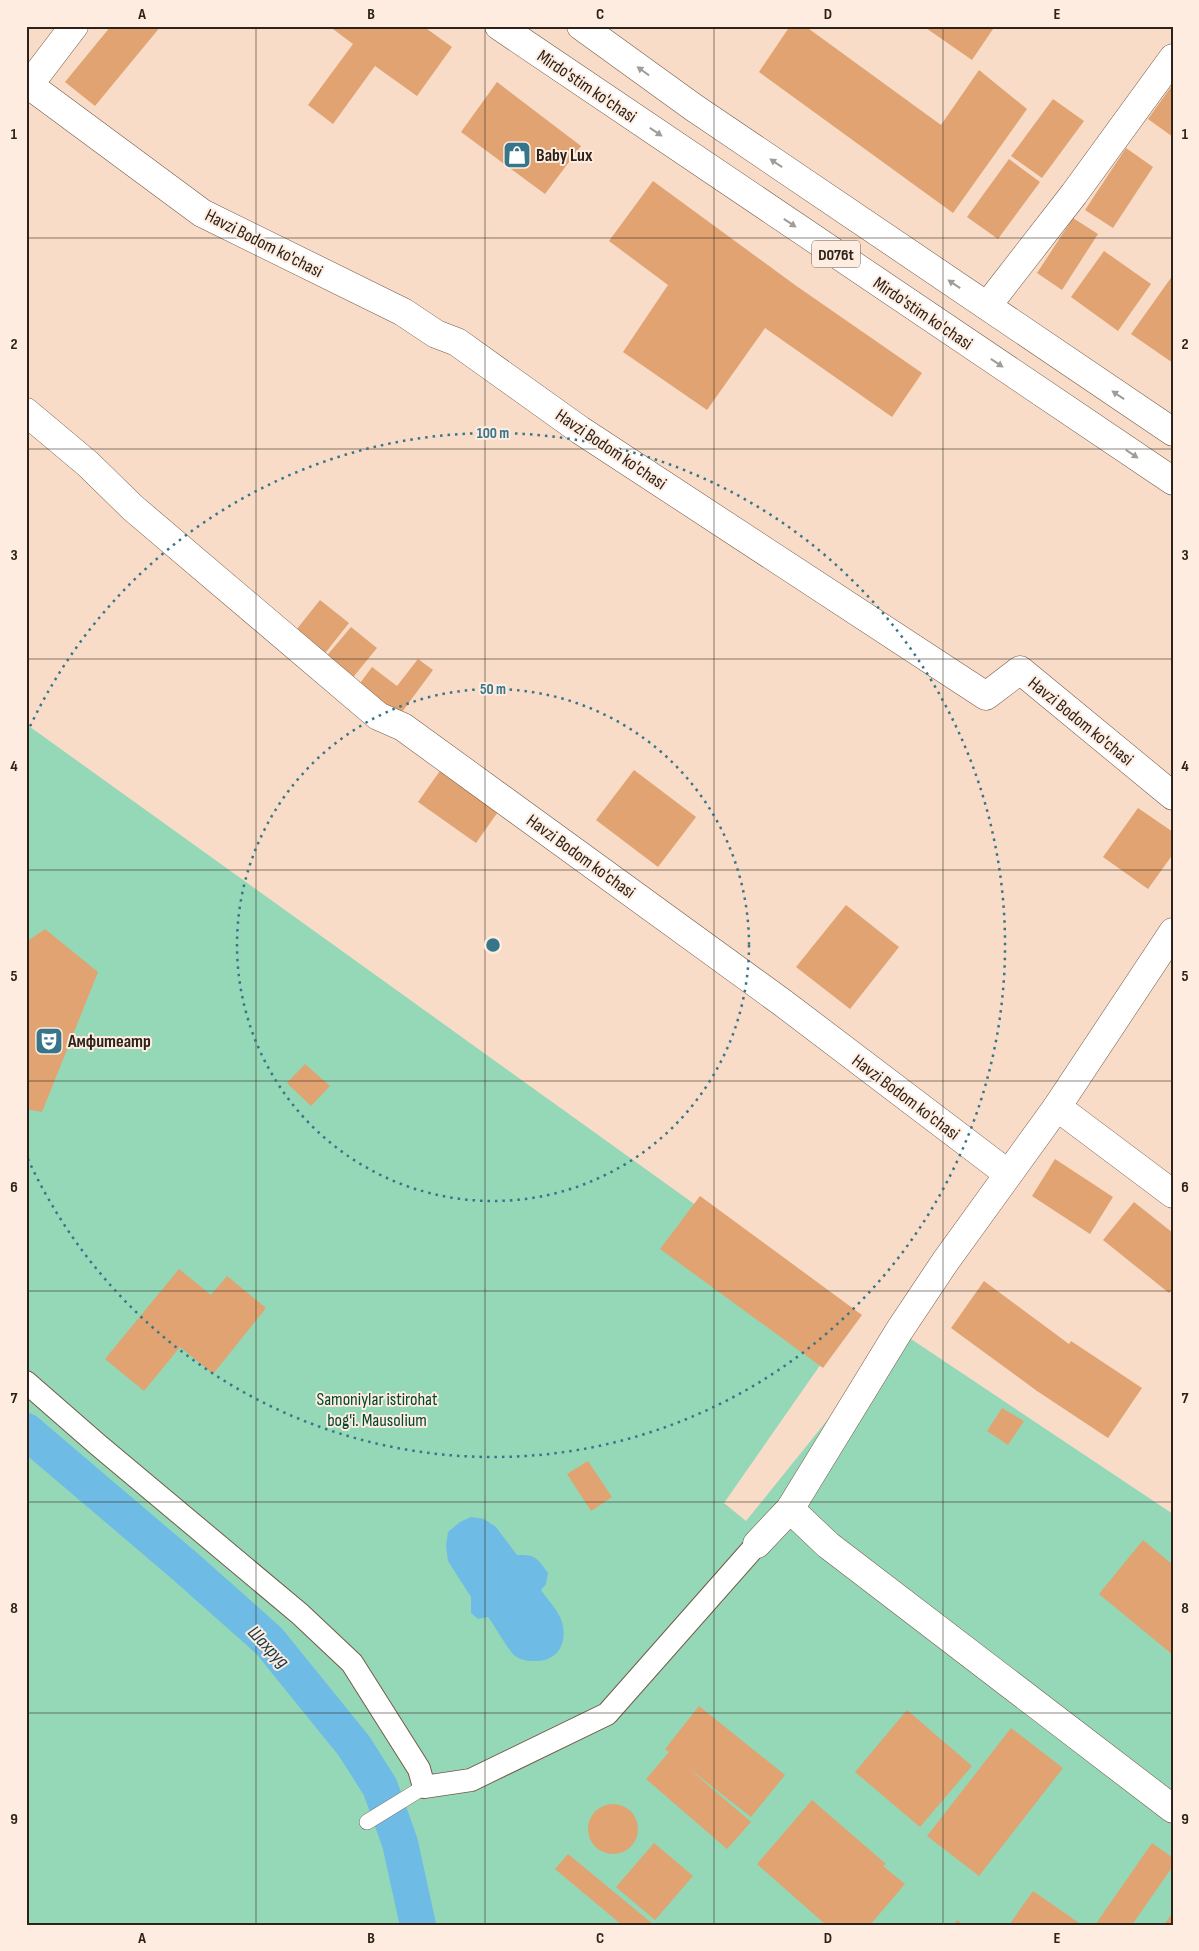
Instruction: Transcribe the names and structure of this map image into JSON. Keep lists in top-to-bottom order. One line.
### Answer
{"streets":{"street":["Mirdo'stim ko'chasi","Havzi Bodom ko'chasi","D076t"]},"water":["Шахруд"],"parks":["Samoniylar istirohat bog'i. Mausolium"],"places":{"shop":["Baby Lux"],"theatre":["Амфитеатр"]},"grid":{"columns":["A","B","C","D","E"],"rows":["1","2","3","4","5","6","7","8","9"]},"rings":["100 m","50 m"]}
